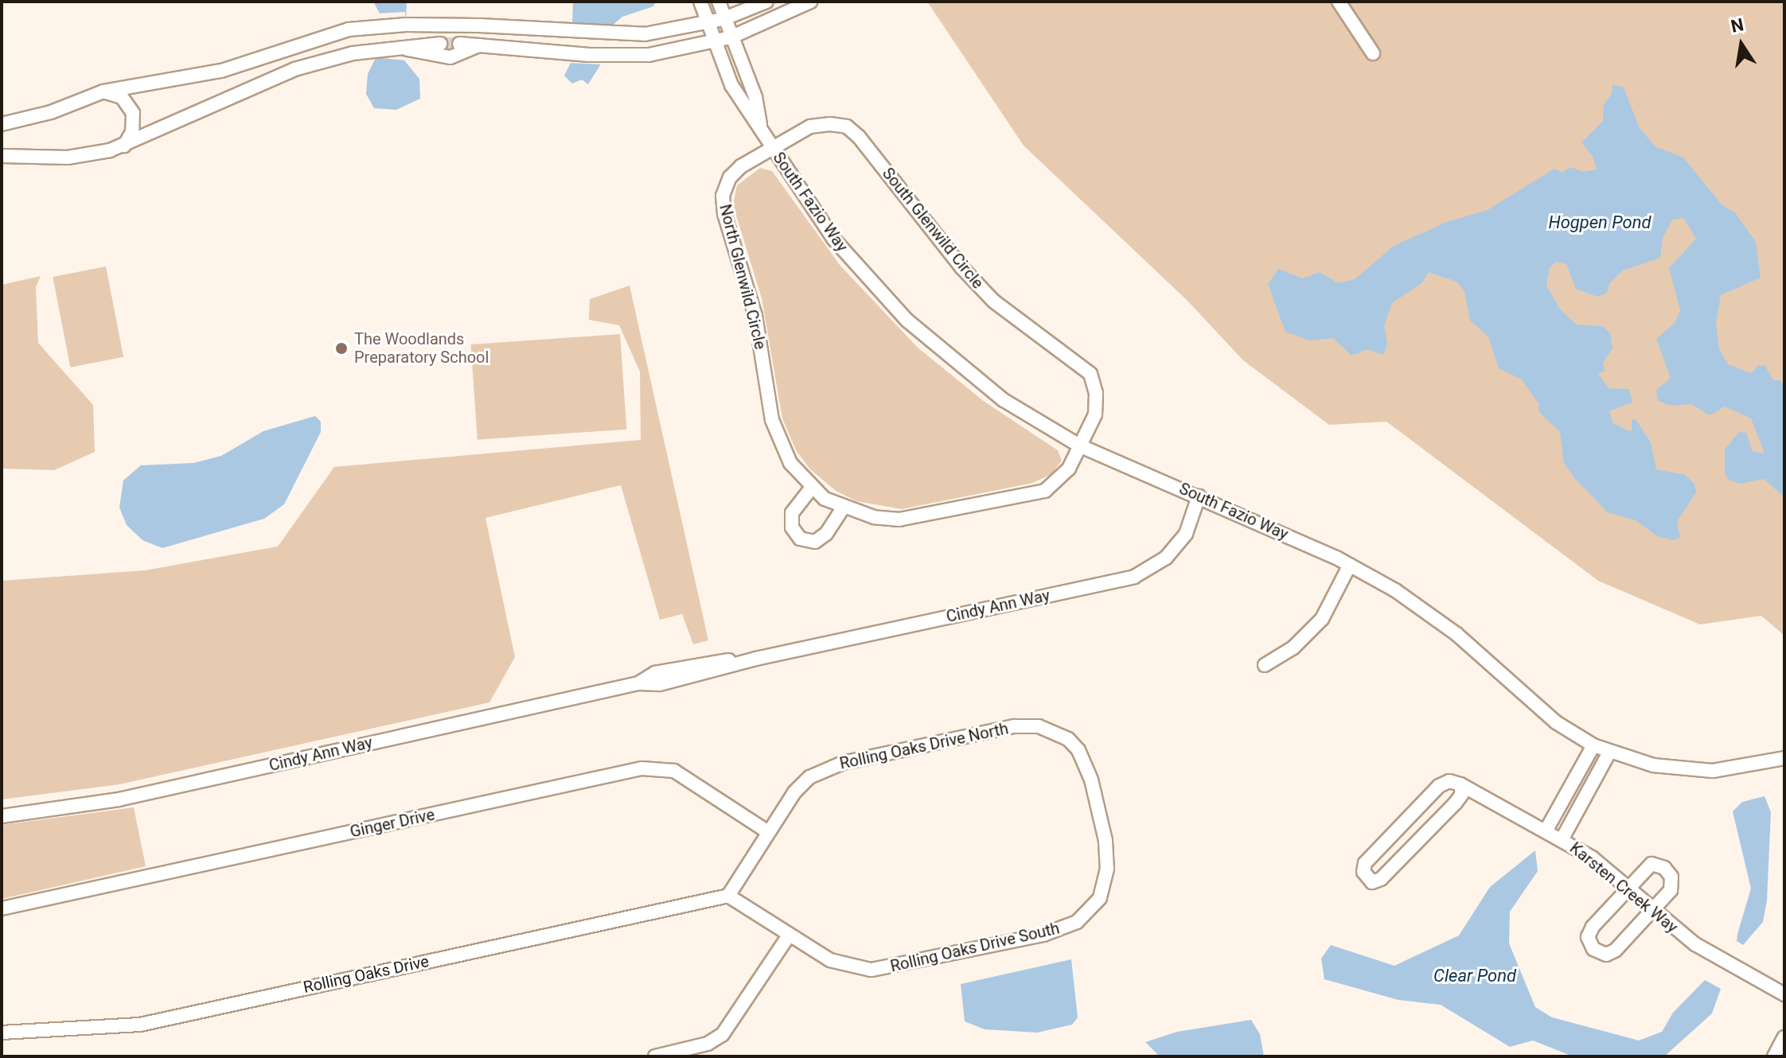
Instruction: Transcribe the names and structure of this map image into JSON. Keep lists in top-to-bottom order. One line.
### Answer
{"streets":{"street":["South Fazio Way","South Glenwild Circle","North Glenwild Circle","Cindy Ann Way","Rolling Oaks Drive North","Ginger Drive","Karsten Creek Way","Rolling Oaks Drive South","Rolling Oaks Drive"]},"crossings":[["South Fazio Way","South Glenwild Circle"],["South Fazio Way","North Glenwild Circle"],["South Fazio Way","Cindy Ann Way"],["South Glenwild Circle","North Glenwild Circle"],["Rolling Oaks Drive North","Ginger Drive"],["Rolling Oaks Drive North","Rolling Oaks Drive South"],["Rolling Oaks Drive North","Rolling Oaks Drive"],["Rolling Oaks Drive South","Rolling Oaks Drive"]],"water":["Hogpen Pond","Clear Pond"],"places":["The Woodlands Preparatory School"],"north":"top"}
